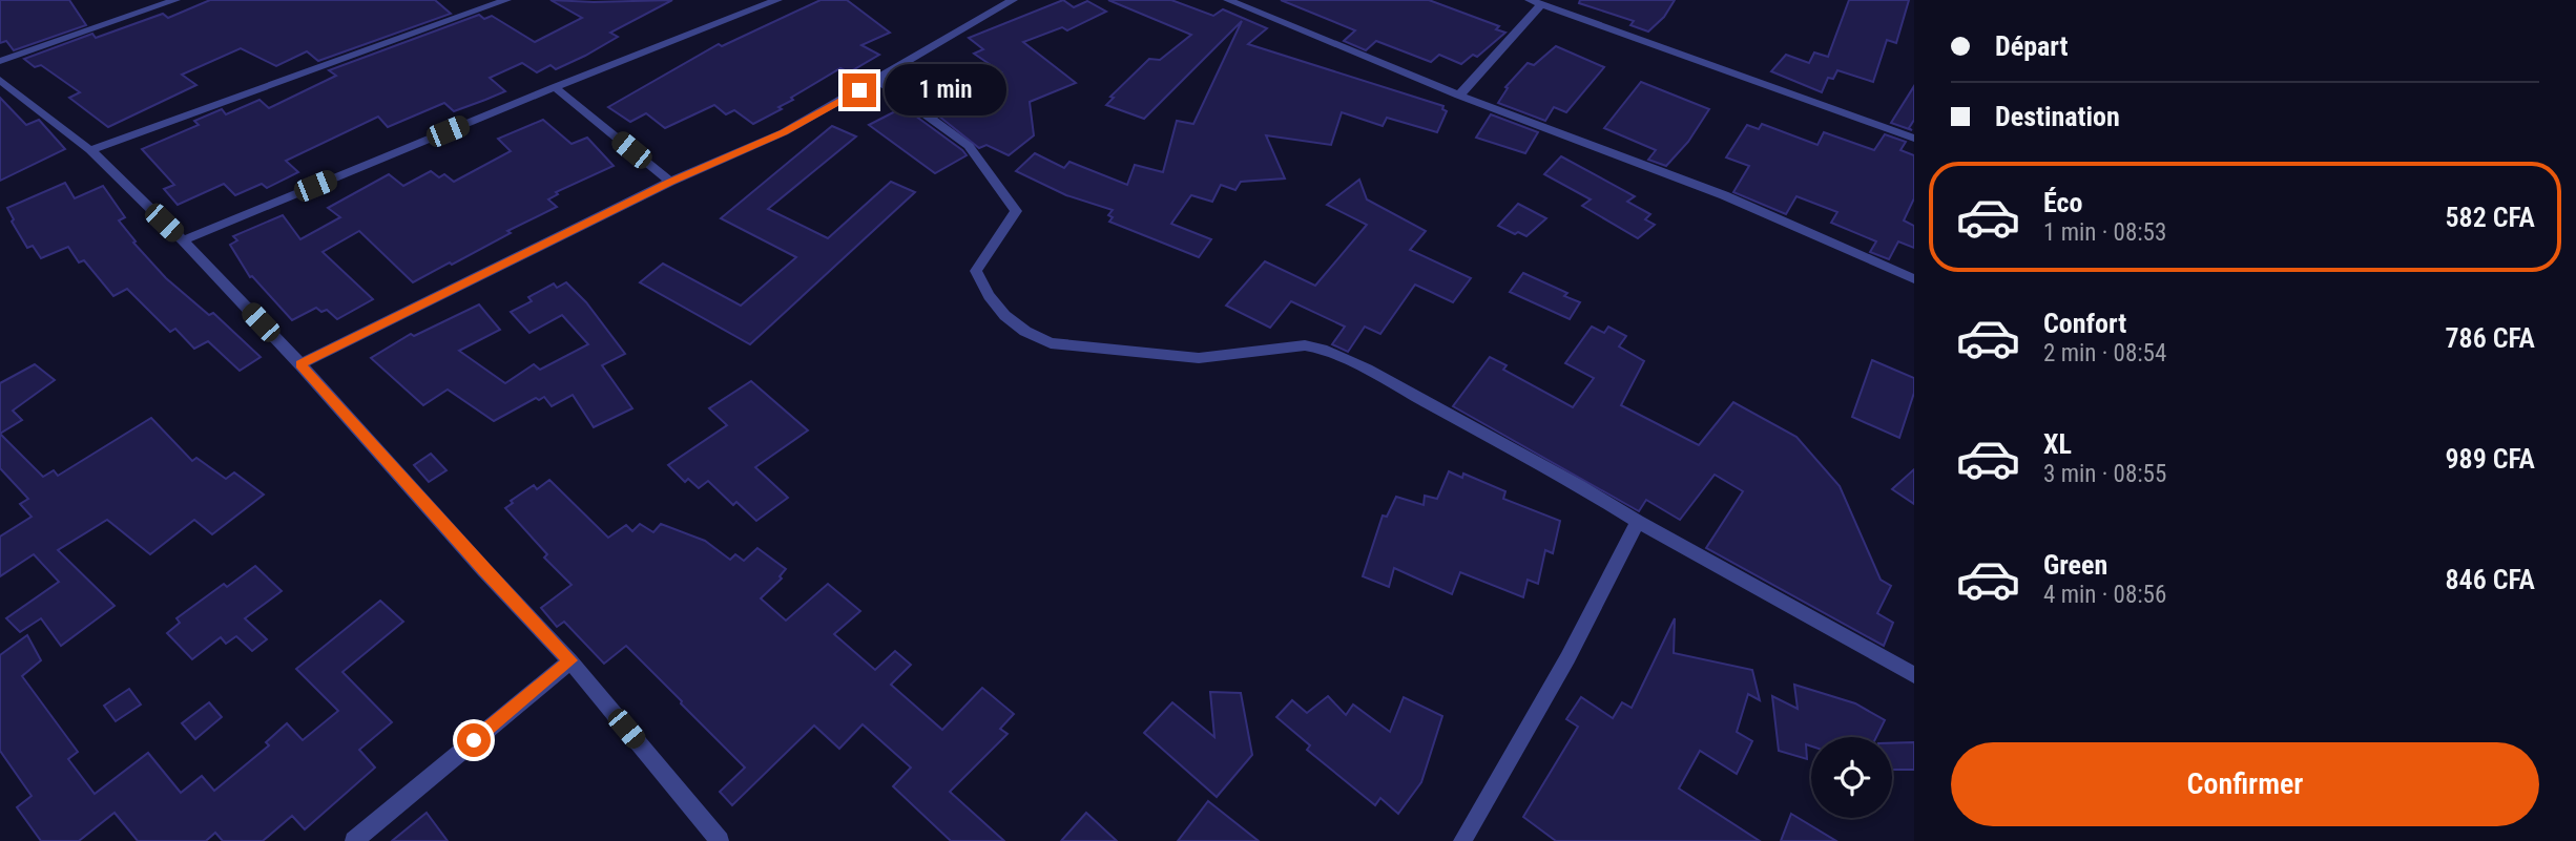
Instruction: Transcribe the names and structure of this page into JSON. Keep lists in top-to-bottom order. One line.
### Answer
{"page":{"banner":["Départ","Destination"],"bubble":"1 min","list":[{"name":"Éco","note":"1 min · 08:53","value":"582 CFA"},{"name":"Confort","note":"2 min · 08:54","value":"786 CFA"},{"name":"XL","note":"3 min · 08:55","value":"989 CFA"},{"name":"Green","note":"4 min · 08:56","value":"846 CFA"}],"buttons":"Confirmer"}}
